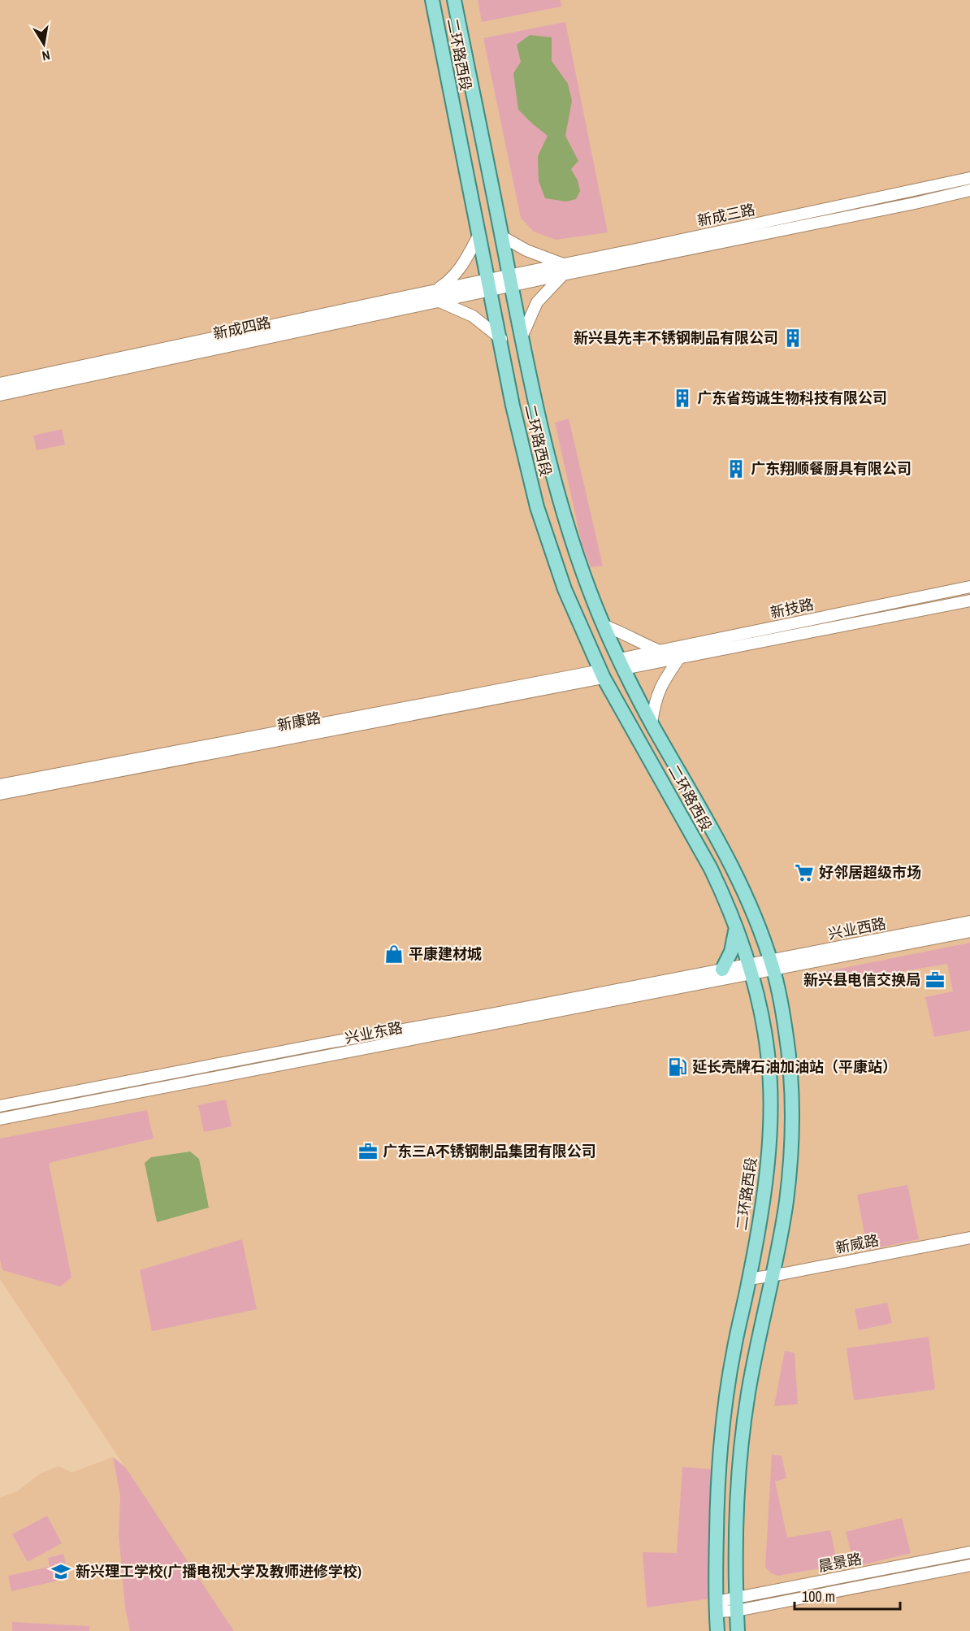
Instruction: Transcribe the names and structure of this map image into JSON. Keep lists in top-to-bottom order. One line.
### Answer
{"streets":{"main road":["二环路西段"],"street":["新成三路","新成四路","新技路","新康路","兴业西路","兴业东路","新威路","晨景路"]},"crossings":[["二环路西段","新成三路"],["二环路西段","新成四路"],["二环路西段","新技路"],["二环路西段","新康路"],["二环路西段","兴业西路"],["二环路西段","兴业东路"],["二环路西段","新威路"],["二环路西段","晨景路"],["新成三路","新成四路"],["兴业西路","兴业东路"]],"places":{"building":["新兴县先丰不锈钢制品有限公司","广东省筠诚生物科技有限公司","广东翔顺餐厨具有限公司"],"supermarket":["好邻居超级市场"],"shop":["平康建材城"],"office":["新兴县电信交换局","广东三A不锈钢制品集团有限公司"],"fuel station":["延长壳牌石油加油站（平康站）"],"school or university":["新兴理工学校(广播电视大学及教师进修学校)"]},"scale_bar":"100 m","north":"bottom"}
